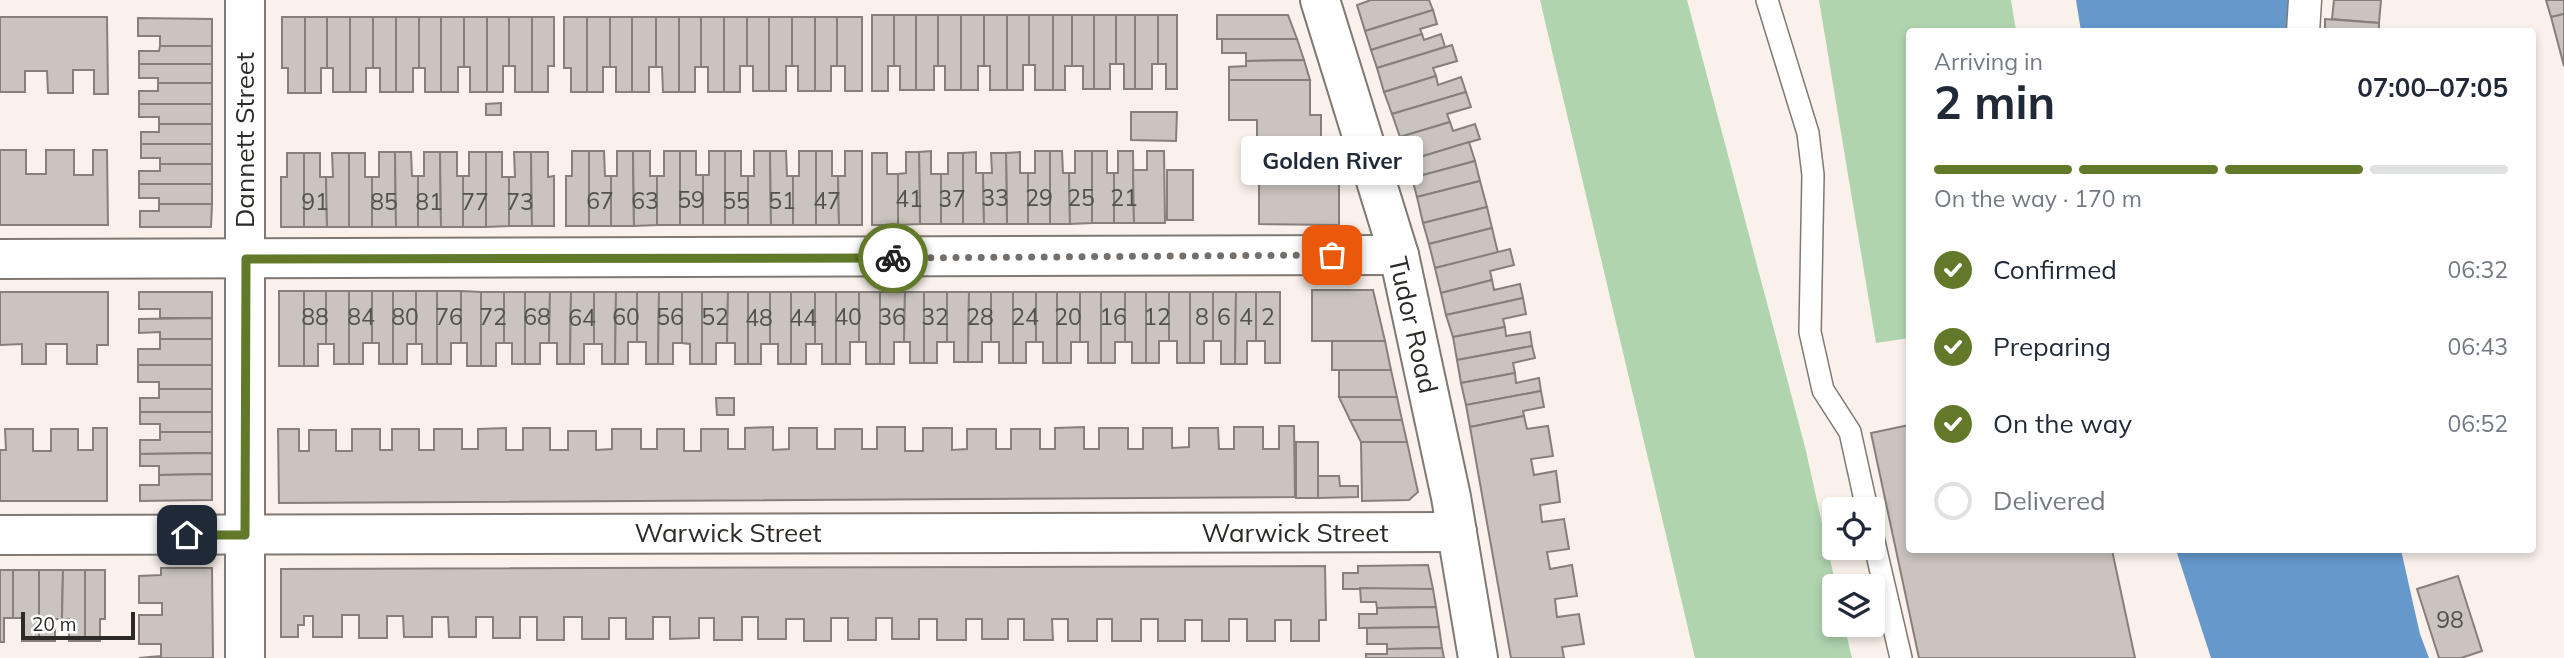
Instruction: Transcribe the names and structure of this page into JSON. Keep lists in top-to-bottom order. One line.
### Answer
{"streets":{"street":["Dannett Street","Tudor Road","Warwick Street"]},"crossings":[["Dannett Street","Warwick Street"],["Tudor Road","Warwick Street"]],"places":["Golden River"],"house_numbers":["33","29","25","21","41","37","59","67","63","55","51","47","91","85","81","77","73","88","84","80","76","72","68","60","56","52","40","36","32","28","24","20","16","12","8","6","4","2","64","48","44","98"],"scale_bar":"20 m","page":{"heading":["2 min","Arriving in","07:00–07:05"],"bubble":"Golden River","bar":"On the way · 170 m","list":[["Confirmed","06:32"],["Preparing","06:43"],["On the way","06:52"],"Delivered"],"scale":"20 m"}}
